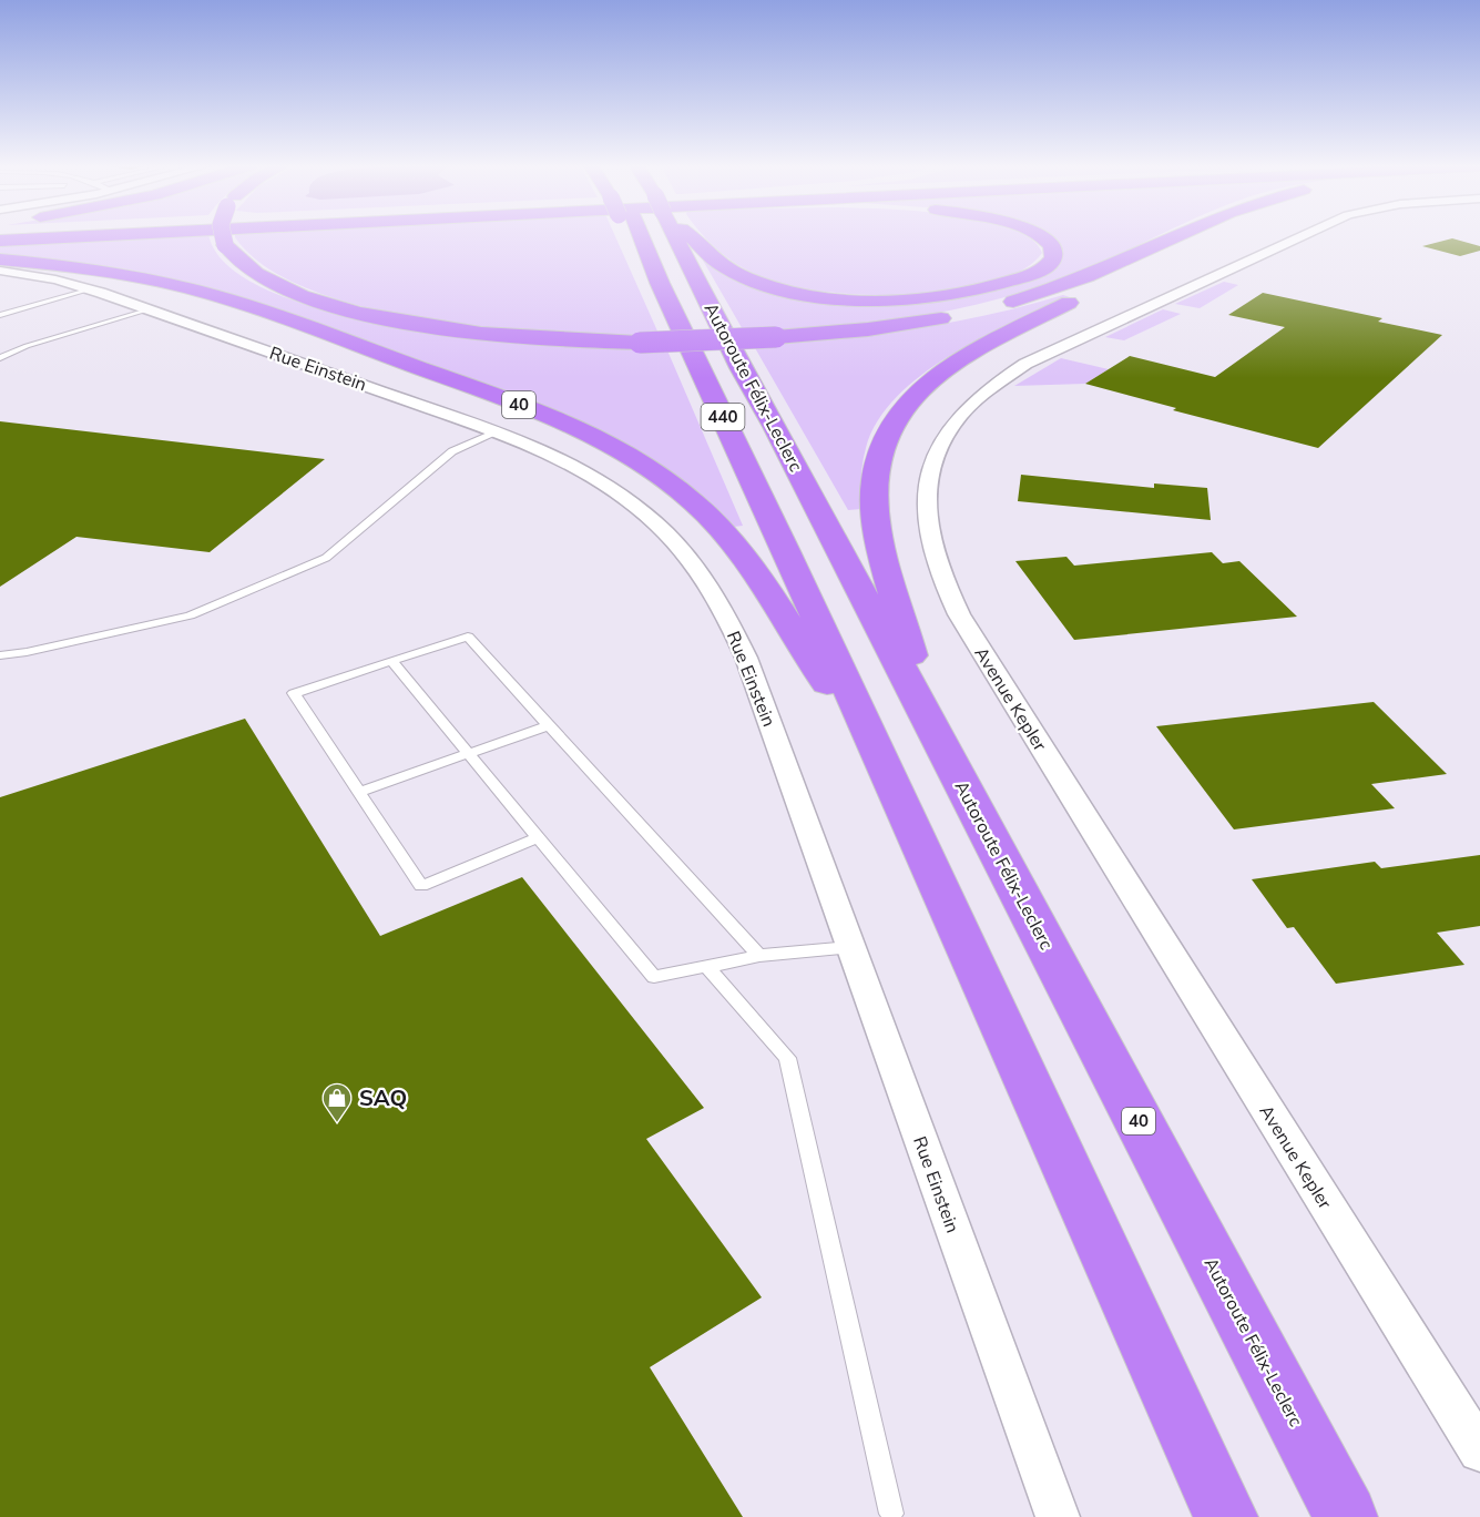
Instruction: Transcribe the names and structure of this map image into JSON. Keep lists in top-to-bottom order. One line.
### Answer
{"streets":{"highway":["Autoroute Félix-Leclerc","40","440"],"street":["Rue Einstein","Avenue Kepler"]},"crossings":[["Autoroute Félix-Leclerc","40"]],"places":{"shop":["SAQ"]}}
